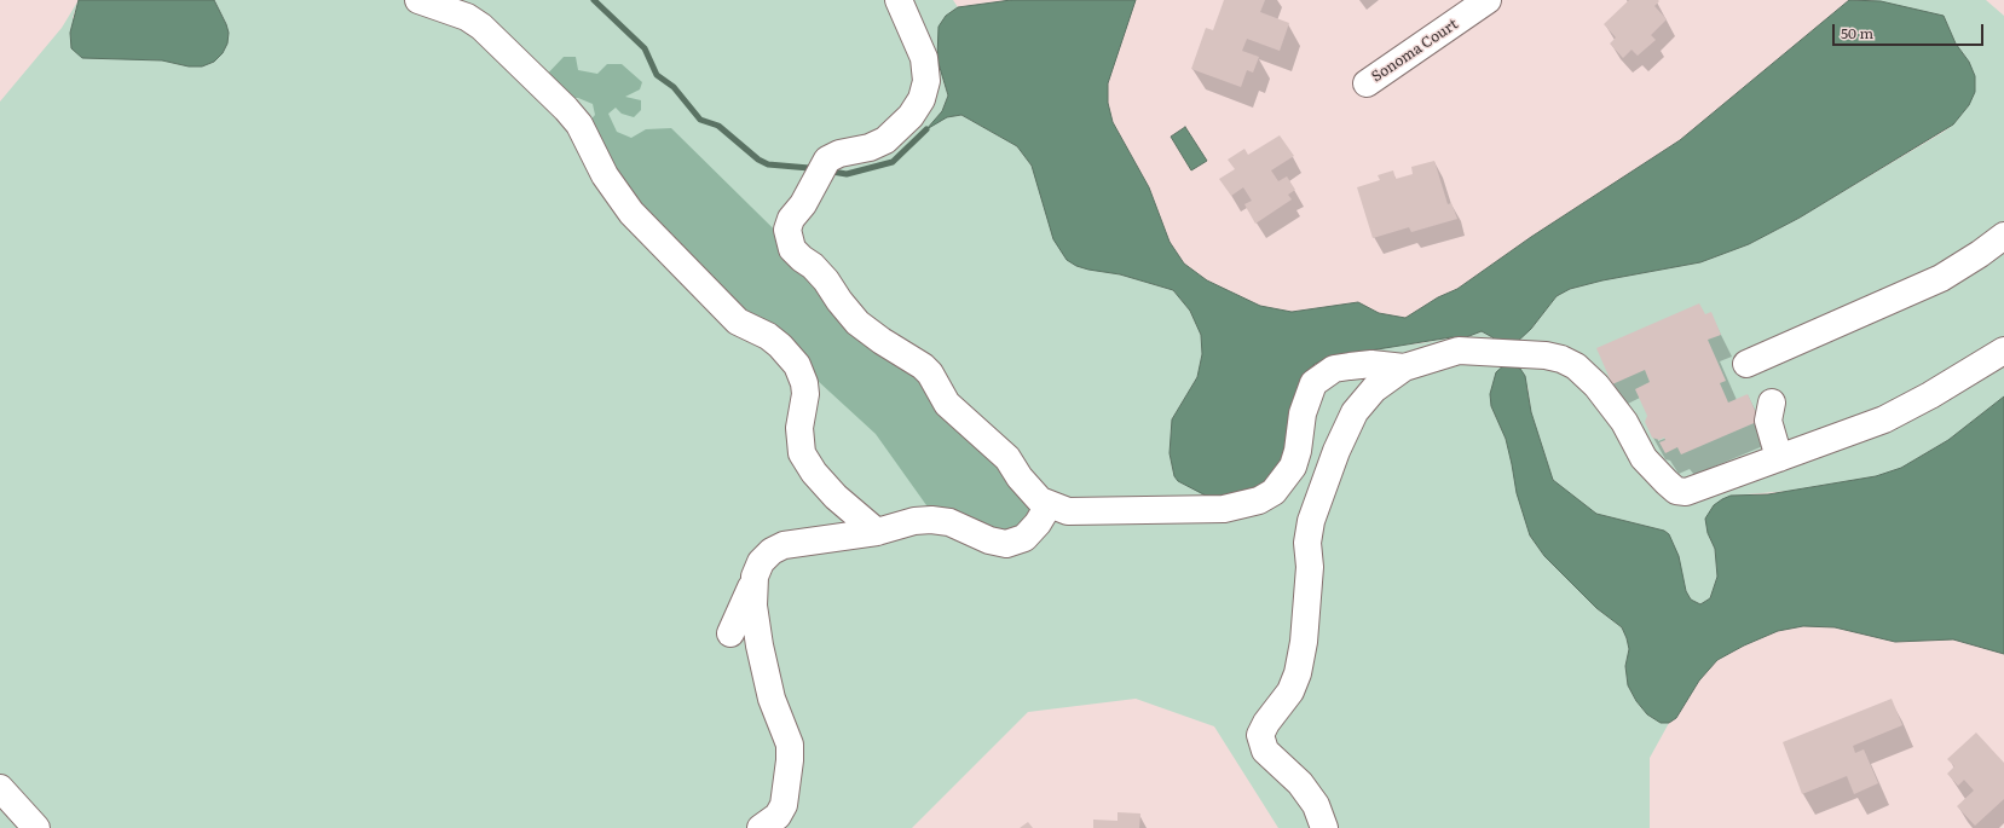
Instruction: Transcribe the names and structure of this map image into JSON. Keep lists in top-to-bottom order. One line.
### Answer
{"streets":{"street":["Sonoma Court"]},"scale_bar":"50 m"}
